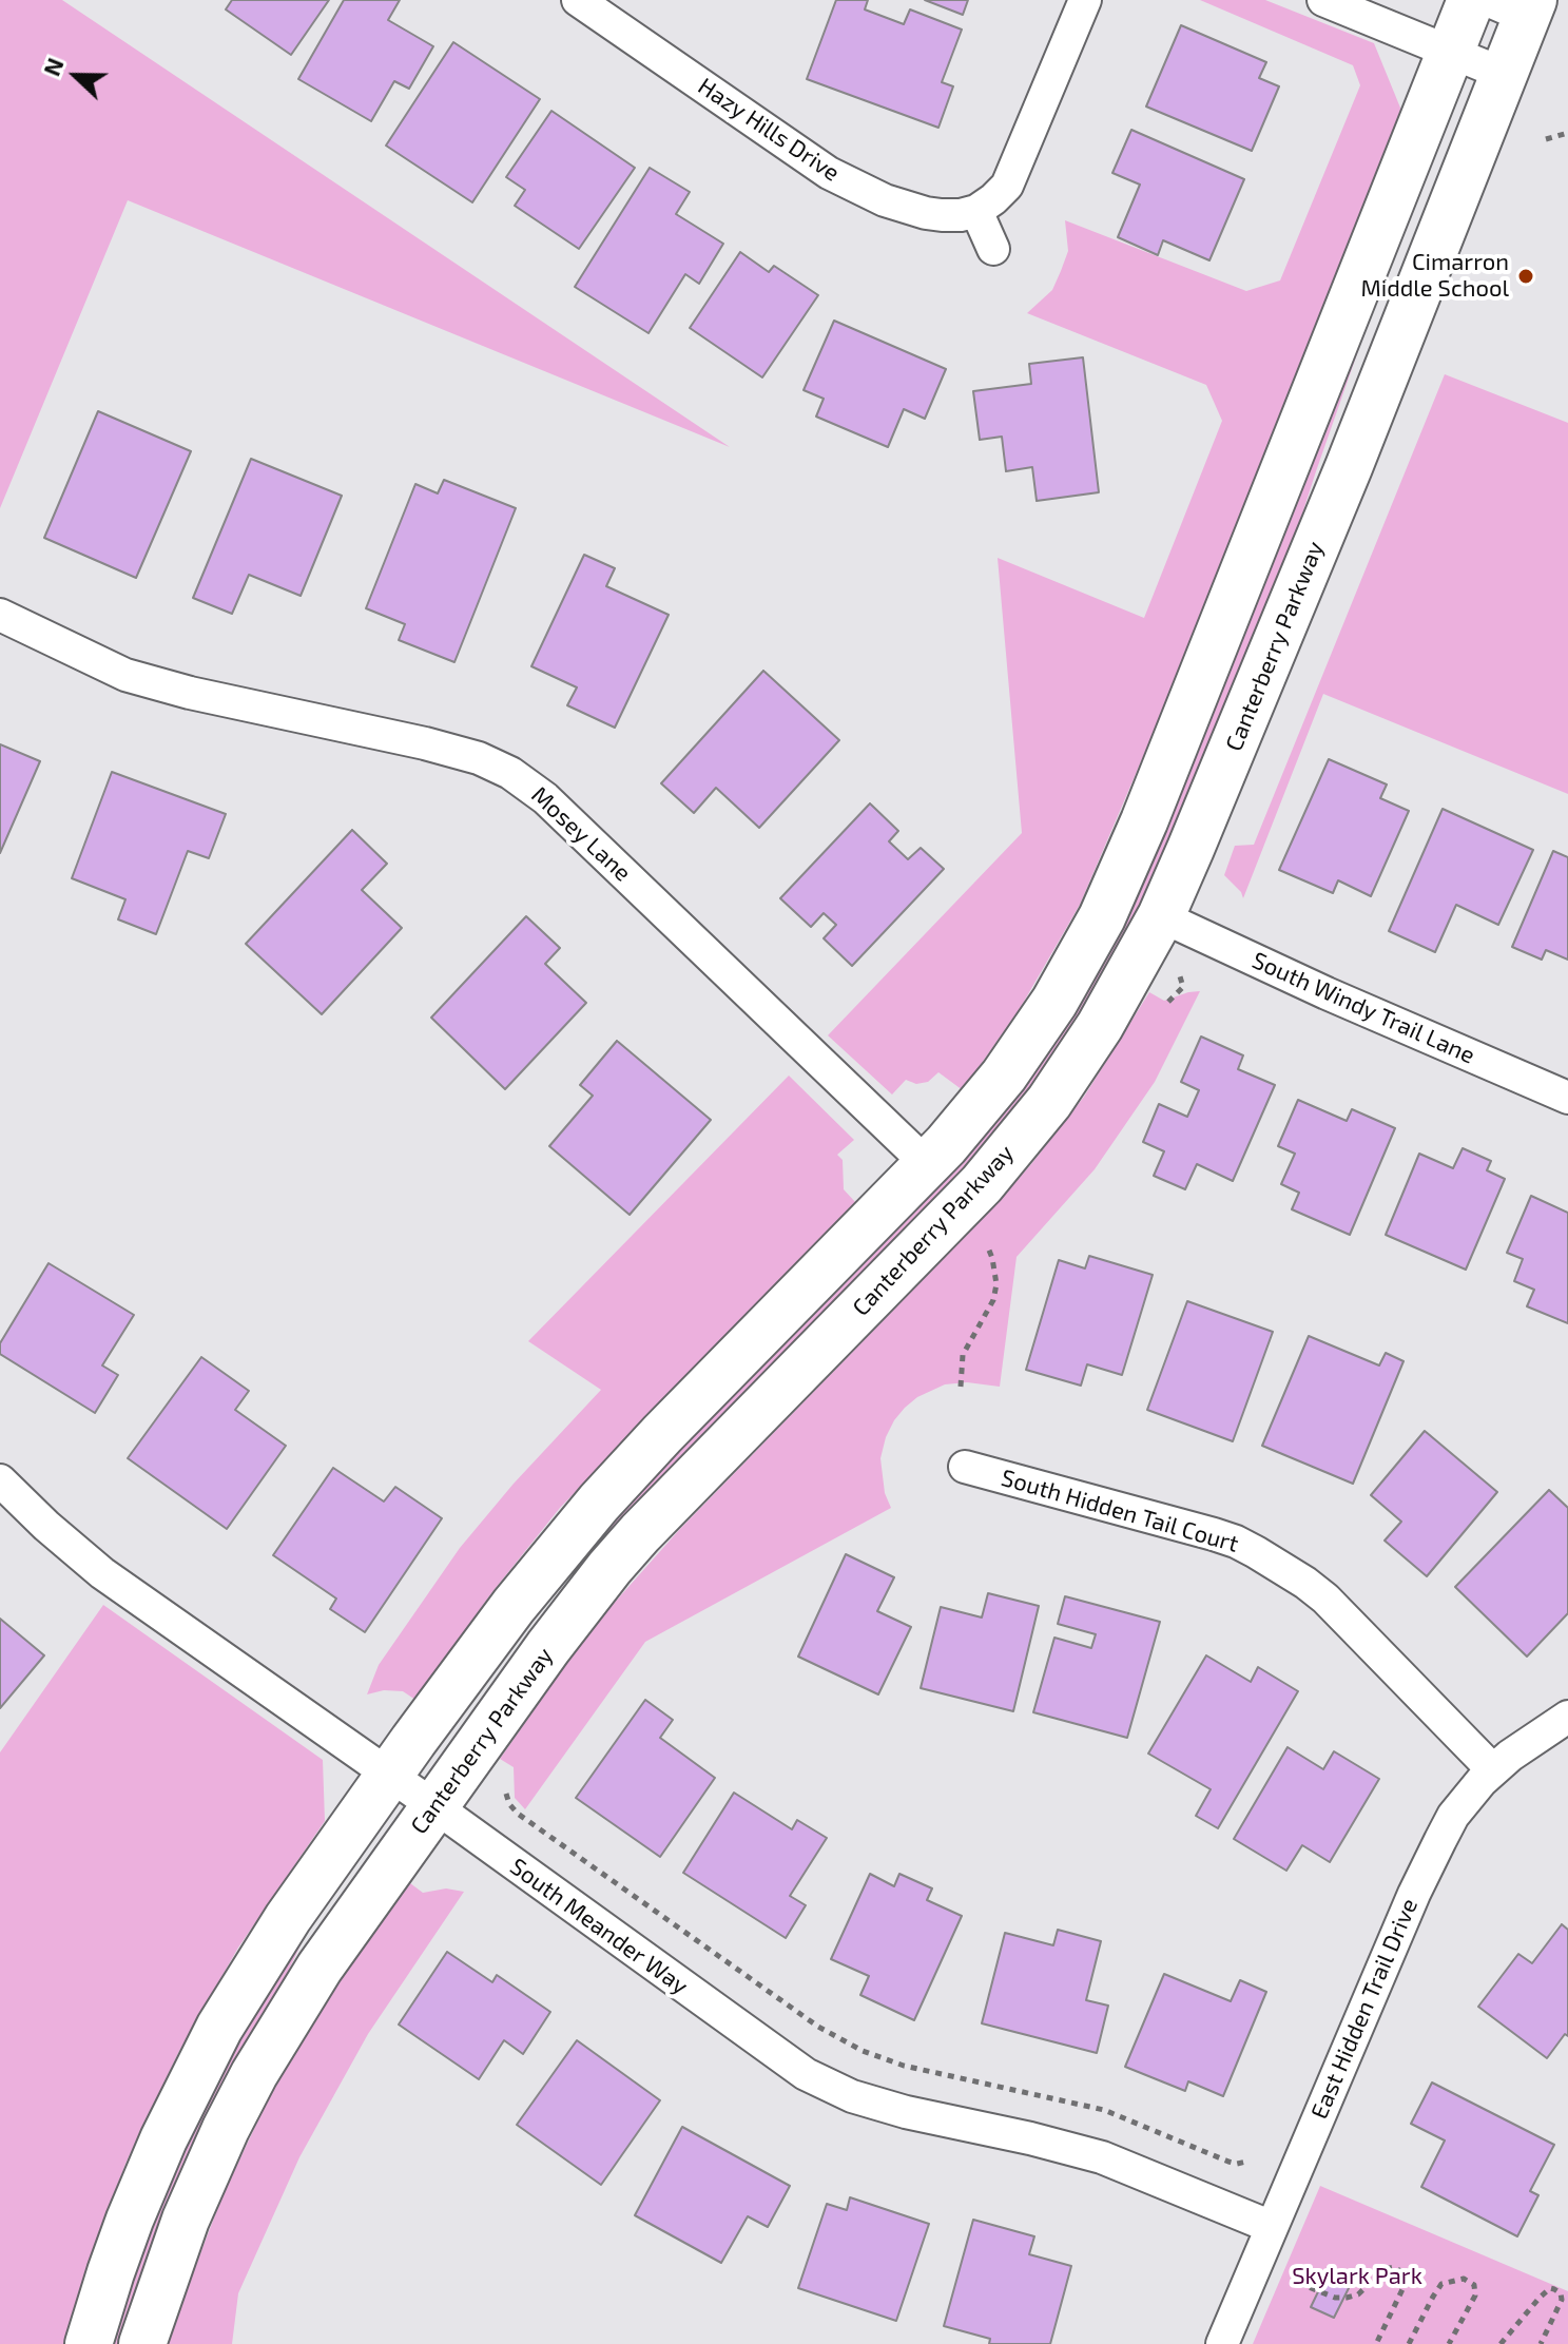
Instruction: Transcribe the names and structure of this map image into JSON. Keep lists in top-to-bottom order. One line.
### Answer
{"streets":{"street":["Hazy Hills Drive","Canterberry Parkway","Mosey Lane","South Windy Trail Lane","South Hidden Tail Court","South Meander Way","East Hidden Trail Drive"]},"crossings":[["Canterberry Parkway","Mosey Lane"],["Canterberry Parkway","South Windy Trail Lane"],["Canterberry Parkway","South Meander Way"],["South Hidden Tail Court","East Hidden Trail Drive"],["South Meander Way","East Hidden Trail Drive"]],"parks":["Skylark Park"],"places":["Cimarron Middle School"],"north":"left"}
